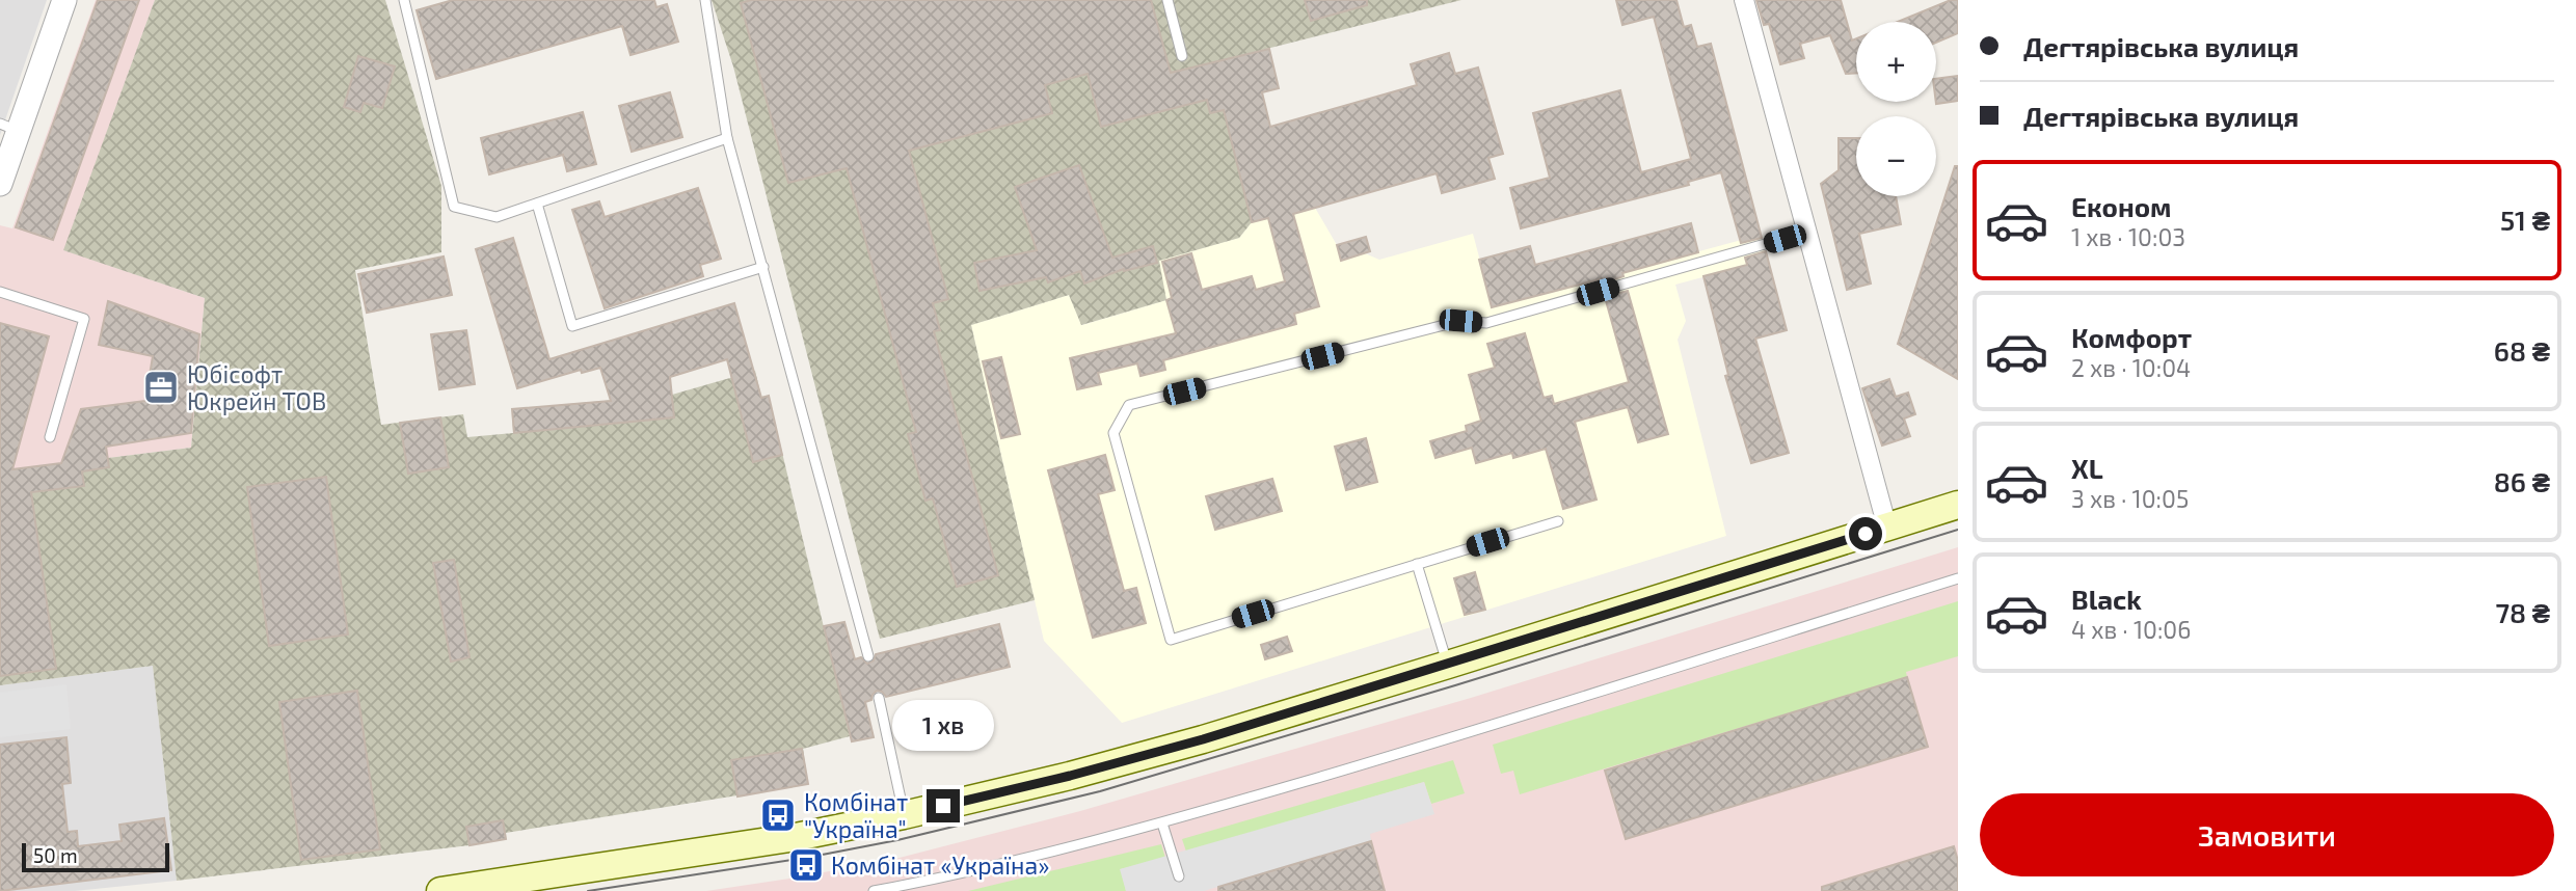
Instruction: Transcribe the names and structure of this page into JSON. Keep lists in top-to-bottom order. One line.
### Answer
{"places":{"office":["Юбісофт Юкрейн ТОВ"],"bus stop":["Комбінат \"Україна\"","Комбінат «Україна»"]},"scale_bar":"50 m","page":{"banner":["Дегтярівська вулиця","Дегтярівська вулиця"],"map_buttons":["+","−"],"list":[{"name":"Економ","note":"1 хв · 10:03","value":"51 ₴"},{"name":"Комфорт","note":"2 хв · 10:04","value":"68 ₴"},{"name":"XL","note":"3 хв · 10:05","value":"86 ₴"},{"name":"Black","note":"4 хв · 10:06","value":"78 ₴"}],"bubble":"1 хв","buttons":"Замовити","scale":"50 m"}}
